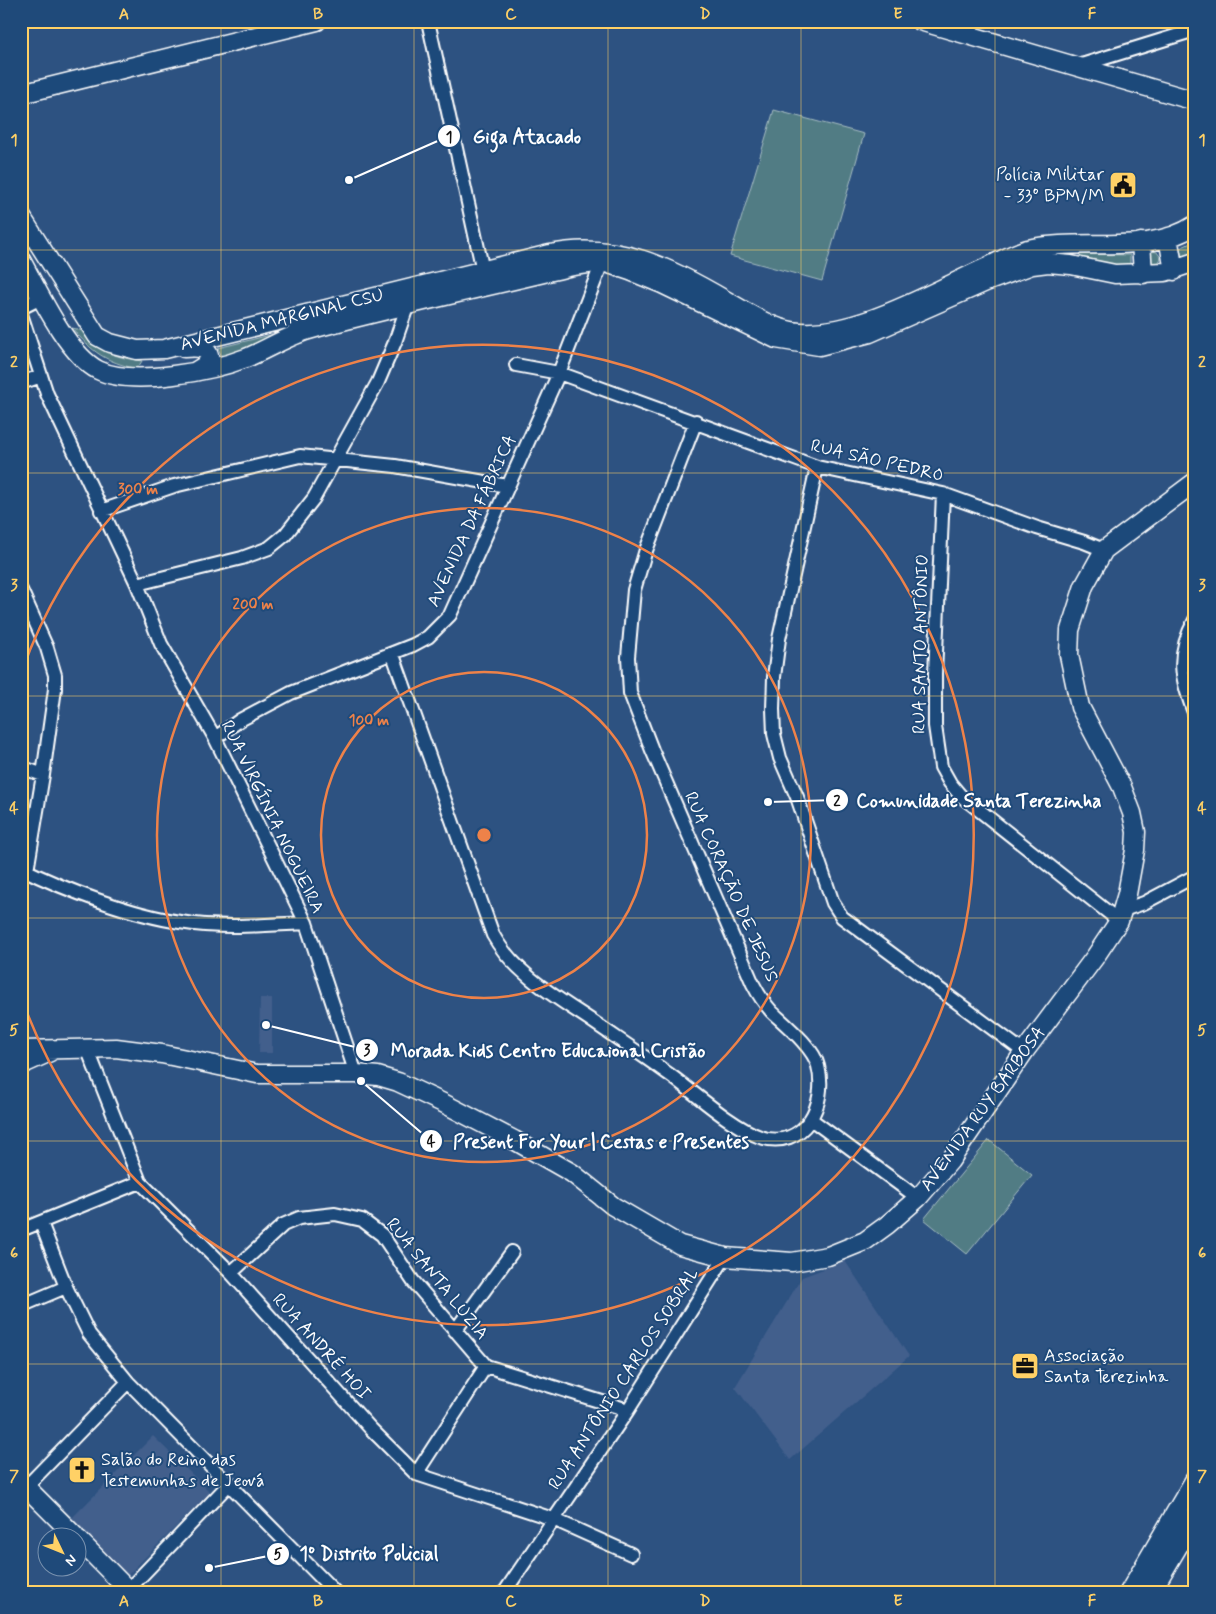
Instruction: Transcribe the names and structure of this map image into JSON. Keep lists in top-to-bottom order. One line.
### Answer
{"streets":{"main road":["AVENIDA MARGINAL CSU","AVENIDA RUY BARBOSA"],"street":["RUA SÃO PEDRO","AVENIDA DA FÁBRICA","RUA SANTO ANTÔNIO","RUA VIRGÍNIA NOGUEIRA","RUA CORAÇÃO DE JESUS","RUA SANTA LUZIA","RUA ANDRÉ HOI","RUA ANTÔNIO CARLOS SOBRAL"]},"crossings":[["AVENIDA MARGINAL CSU","AVENIDA DA FÁBRICA"],["RUA SÃO PEDRO","AVENIDA DA FÁBRICA"],["RUA SÃO PEDRO","RUA SANTO ANTÔNIO"],["RUA SÃO PEDRO","RUA CORAÇÃO DE JESUS"],["RUA SÃO PEDRO","AVENIDA RUY BARBOSA"],["AVENIDA DA FÁBRICA","RUA VIRGÍNIA NOGUEIRA"],["RUA SANTO ANTÔNIO","AVENIDA RUY BARBOSA"],["RUA VIRGÍNIA NOGUEIRA","AVENIDA RUY BARBOSA"],["AVENIDA RUY BARBOSA","RUA ANDRÉ HOI"],["AVENIDA RUY BARBOSA","RUA ANTÔNIO CARLOS SOBRAL"],["RUA SANTA LUZIA","RUA ANDRÉ HOI"],["RUA SANTA LUZIA","RUA ANTÔNIO CARLOS SOBRAL"],["RUA ANDRÉ HOI","RUA ANTÔNIO CARLOS SOBRAL"]],"places":{"other":["Giga Atacado","Comunidade Santa Terezinha","Morada Kids Centro Educaional Cristão","Present For Your | Cestas e Presentes","1º Distrito Policial"],"public building":["Polícia Militar - 33º BPM/M"],"office":["Associação Santa Terezinha"],"church":["Salão do Reino das Testemunhas de Jeová"]},"north":"bottom right","grid":{"columns":["A","B","C","D","E","F"],"rows":["1","2","3","4","5","6","7"]},"rings":["300 m","200 m","100 m"]}
